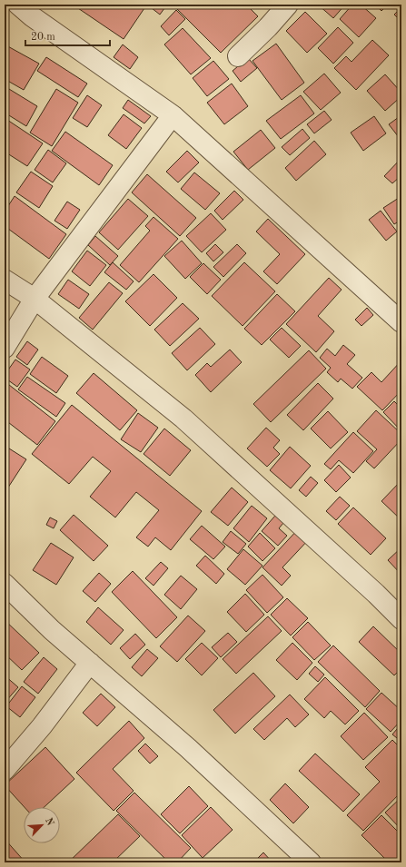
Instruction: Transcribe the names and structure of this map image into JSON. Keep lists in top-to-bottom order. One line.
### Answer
{"scale_bar":"20 m","north":"top right"}
